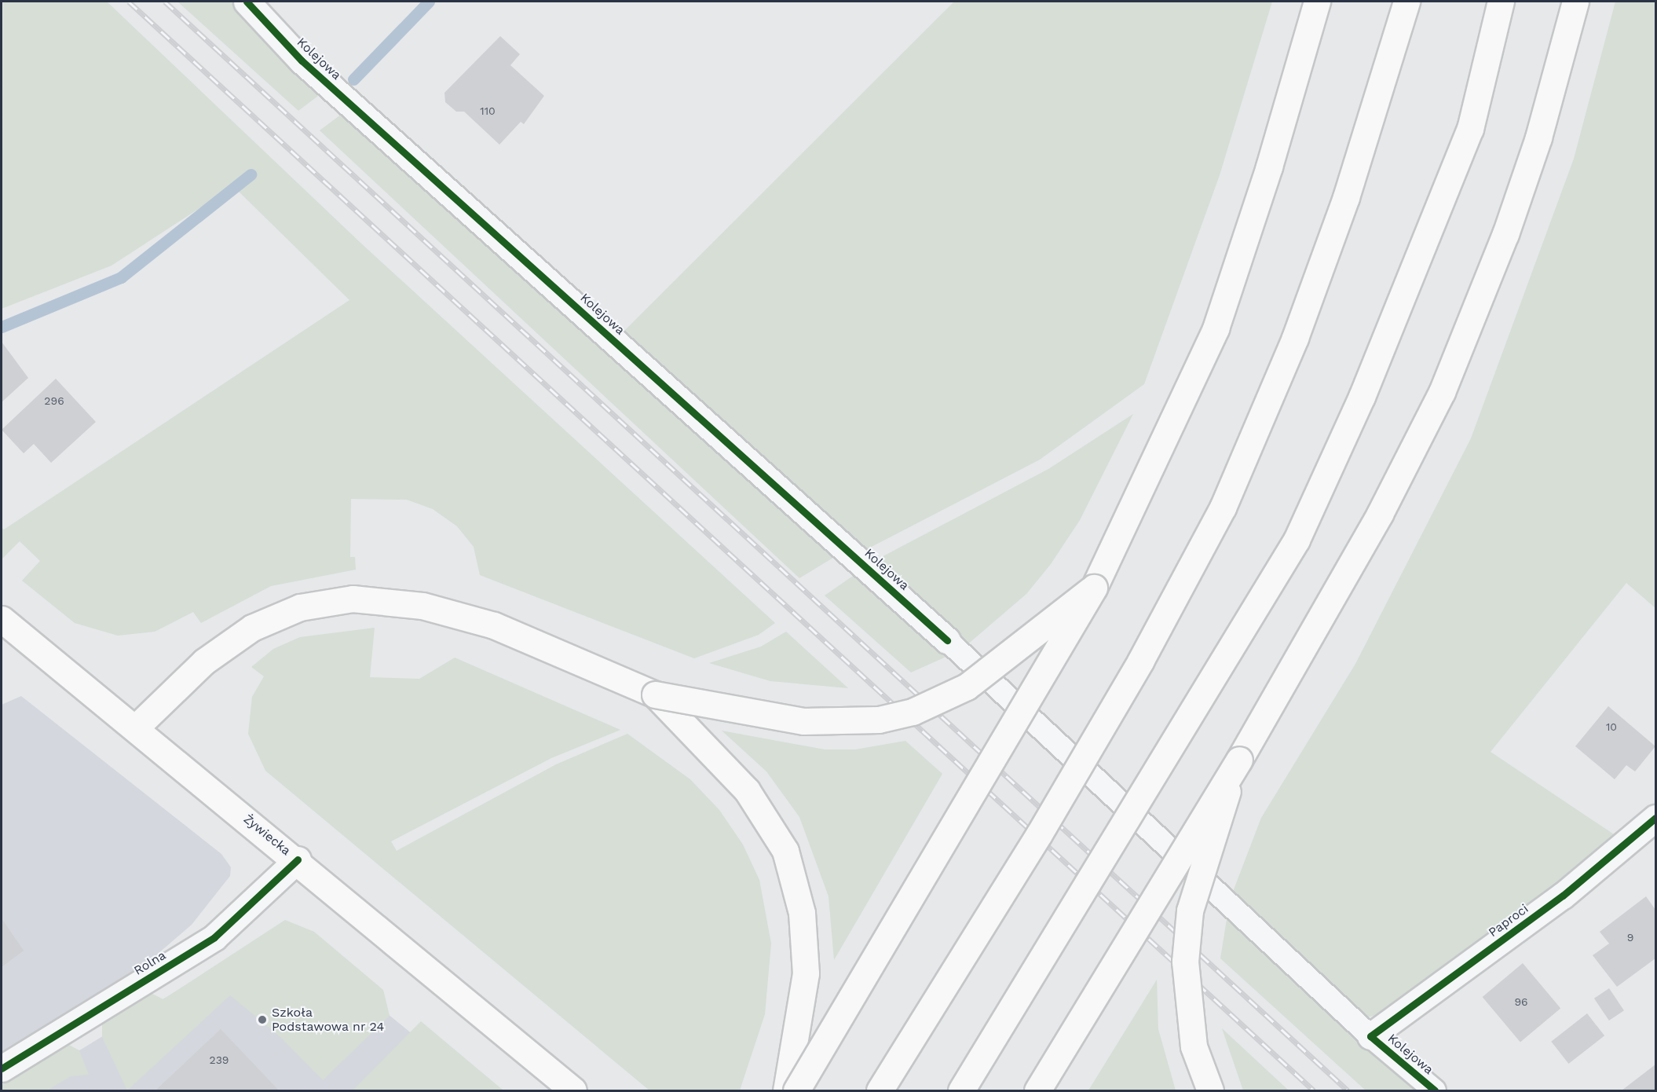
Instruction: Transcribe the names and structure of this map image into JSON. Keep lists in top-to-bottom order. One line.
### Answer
{"streets":{"main road":["Żywiecka"],"street":["Kolejowa","Paproci","Rolna"]},"crossings":[["Kolejowa","Paproci"],["Żywiecka","Rolna"]],"places":["Szkoła Podstawowa nr 24"],"house_numbers":["110","296","10","9","96","239"]}
